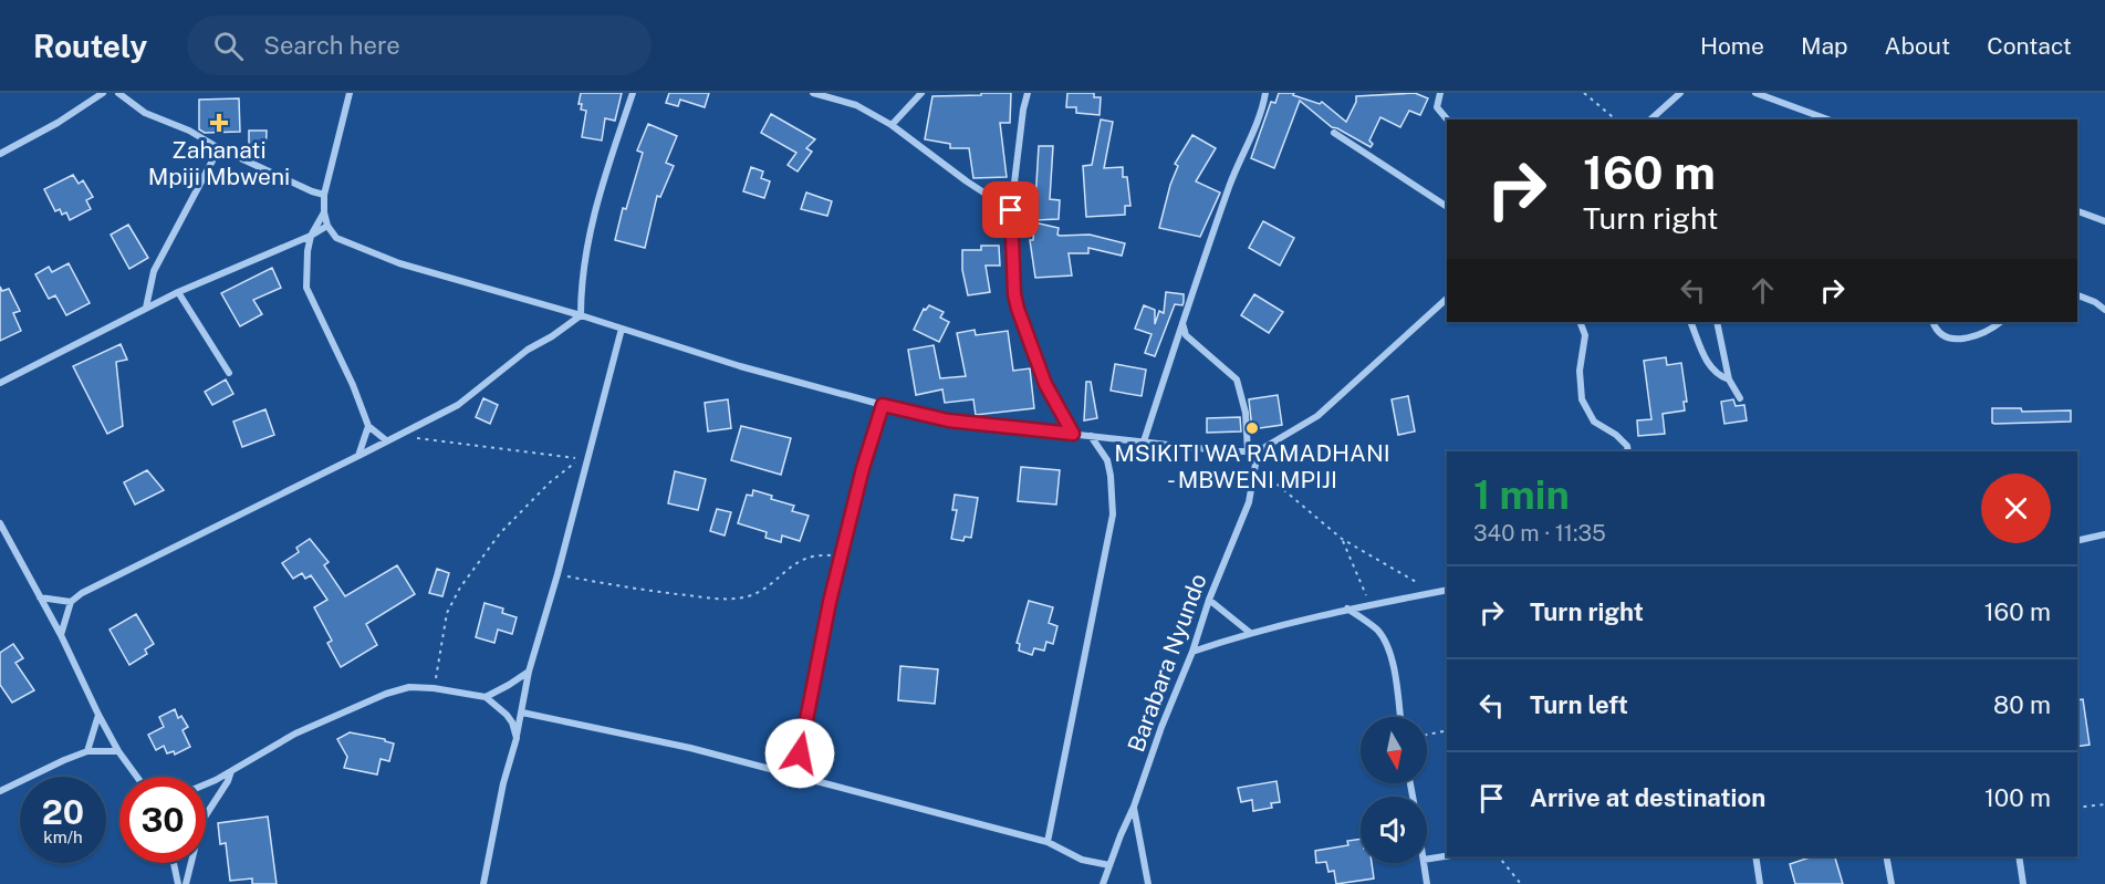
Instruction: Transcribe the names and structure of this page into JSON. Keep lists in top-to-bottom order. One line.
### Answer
{"streets":{"street":["Barabara Nyundo"]},"places":{"health":["Zahanati Mpiji Mbweni"],"other":["MSIKITI WA RAMADHANI - MBWENI MPIJI"]},"north":"bottom","page":{"header":"Routely","search":"Search here","nav":["Home","Map","About","Contact"],"turn":["160 m","Turn right"],"heading":["1 min","340 m · 11:35"],"list":[{"name":"Turn right","value":"160 m"},{"name":"Turn left","value":"80 m"},{"name":"Arrive at destination","value":"100 m"}],"speed":"20 km/h","limit":"30"}}
